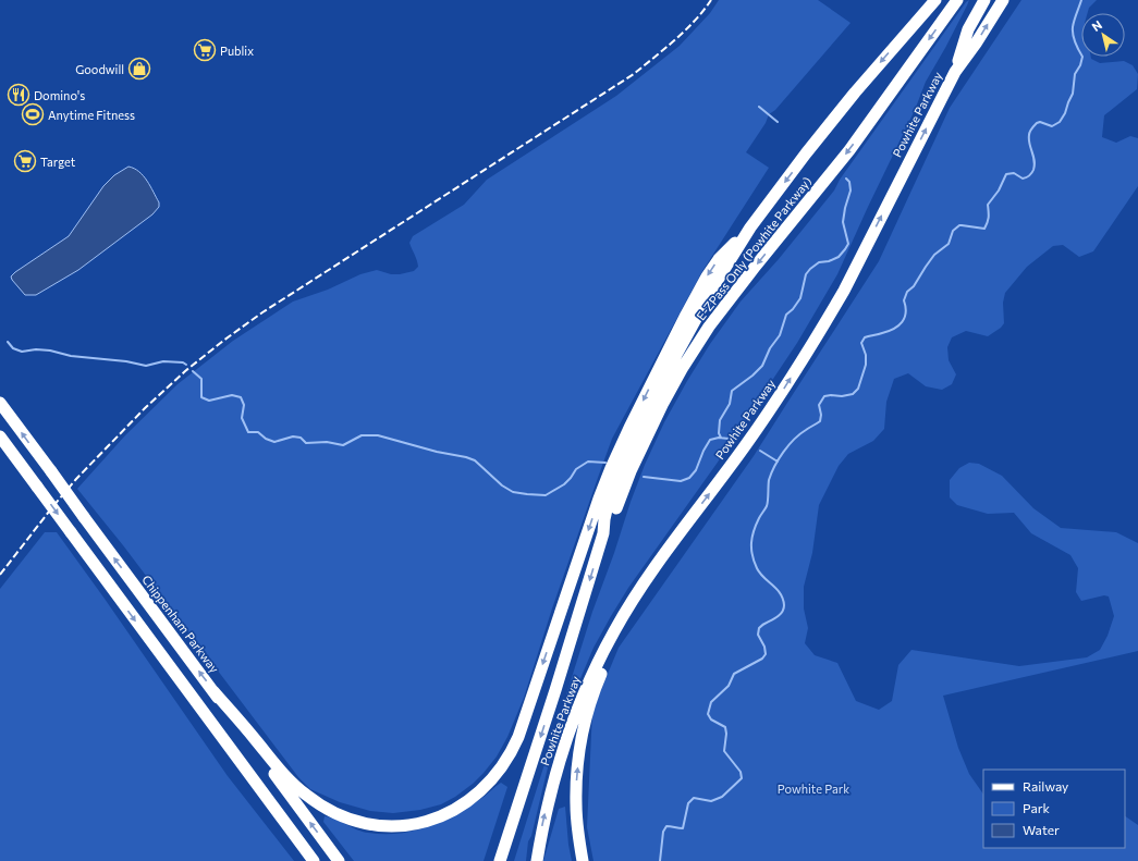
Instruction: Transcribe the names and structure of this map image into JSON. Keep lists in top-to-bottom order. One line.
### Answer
{"streets":{"highway":["Powhite Parkway","E-ZPass Only (Powhite Parkway)","Chippenham Parkway"]},"crossings":[["Powhite Parkway","E-ZPass Only (Powhite Parkway)"]],"one_way":["E-ZPass Only (Powhite Parkway)"],"parks":["Powhite Park"],"places":{"supermarket":["Publix","Target"],"shop":["Goodwill"],"restaurant":["Domino's"],"sports":["Anytime Fitness"]},"legend":["Railway","Park","Water"],"north":"top left"}
